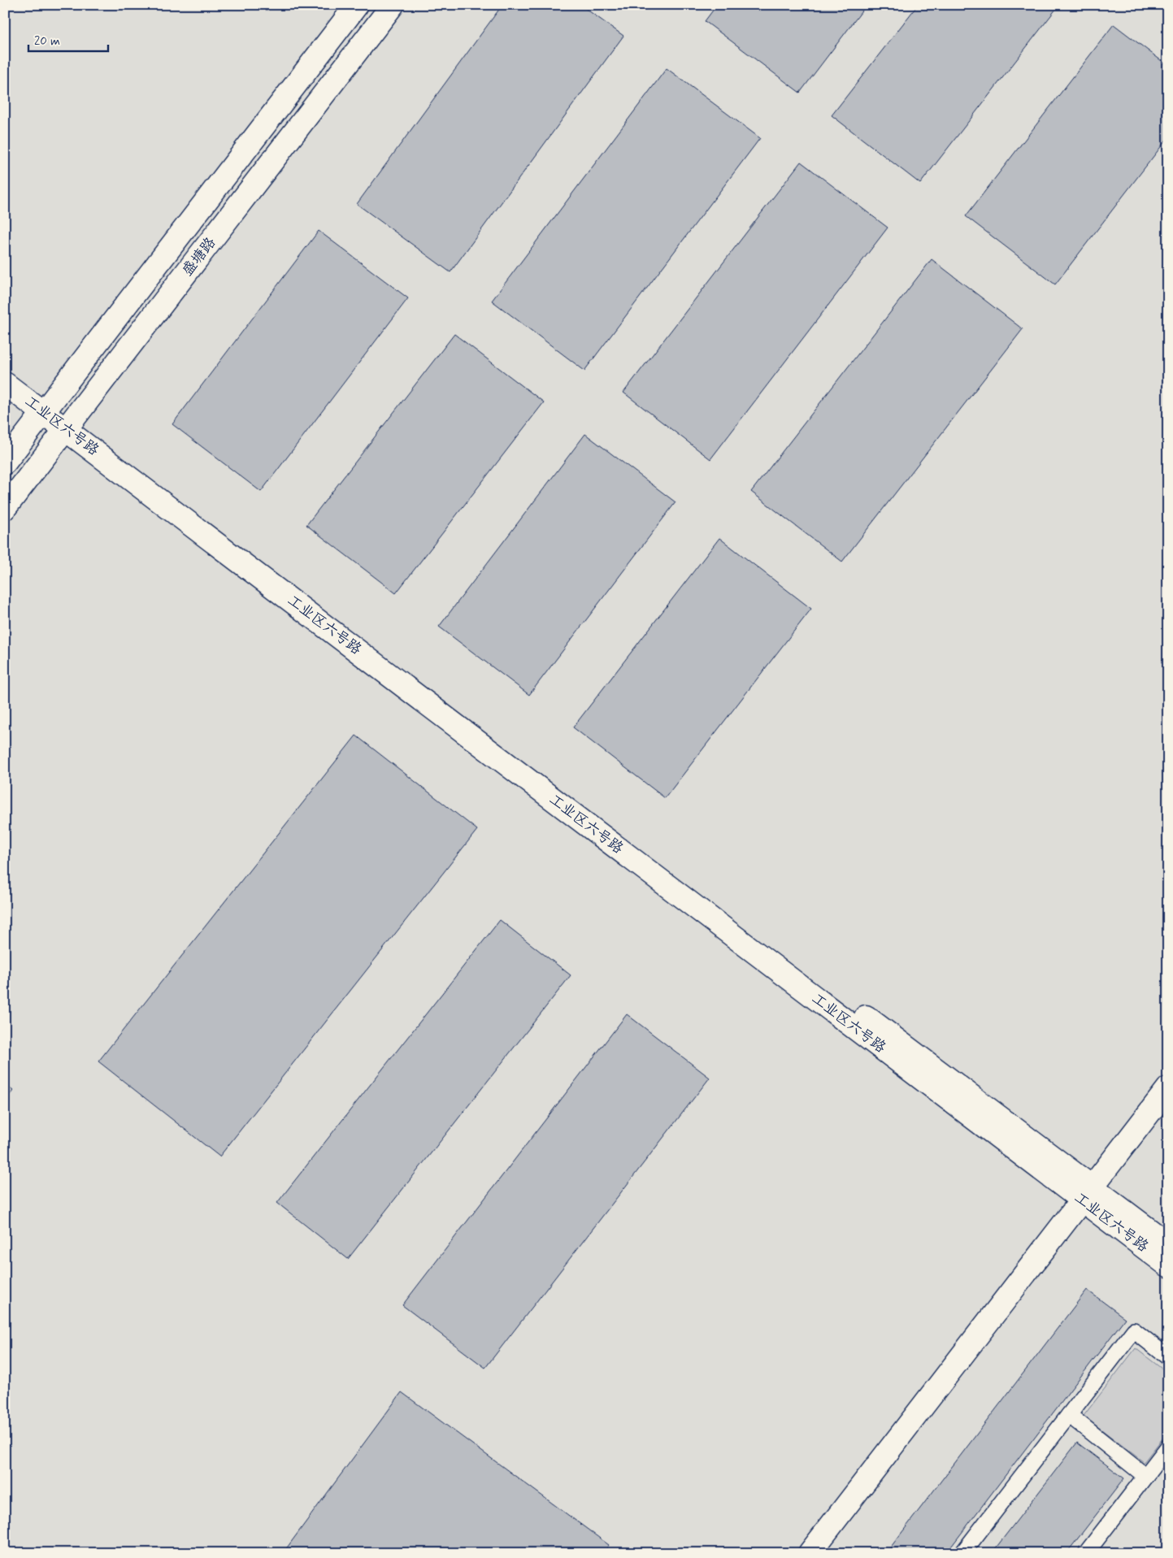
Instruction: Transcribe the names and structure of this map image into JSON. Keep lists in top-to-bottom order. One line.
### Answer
{"streets":{"street":["盛塘路","工业区六号路"]},"crossings":[["盛塘路","工业区六号路"]],"scale_bar":"20 m"}
